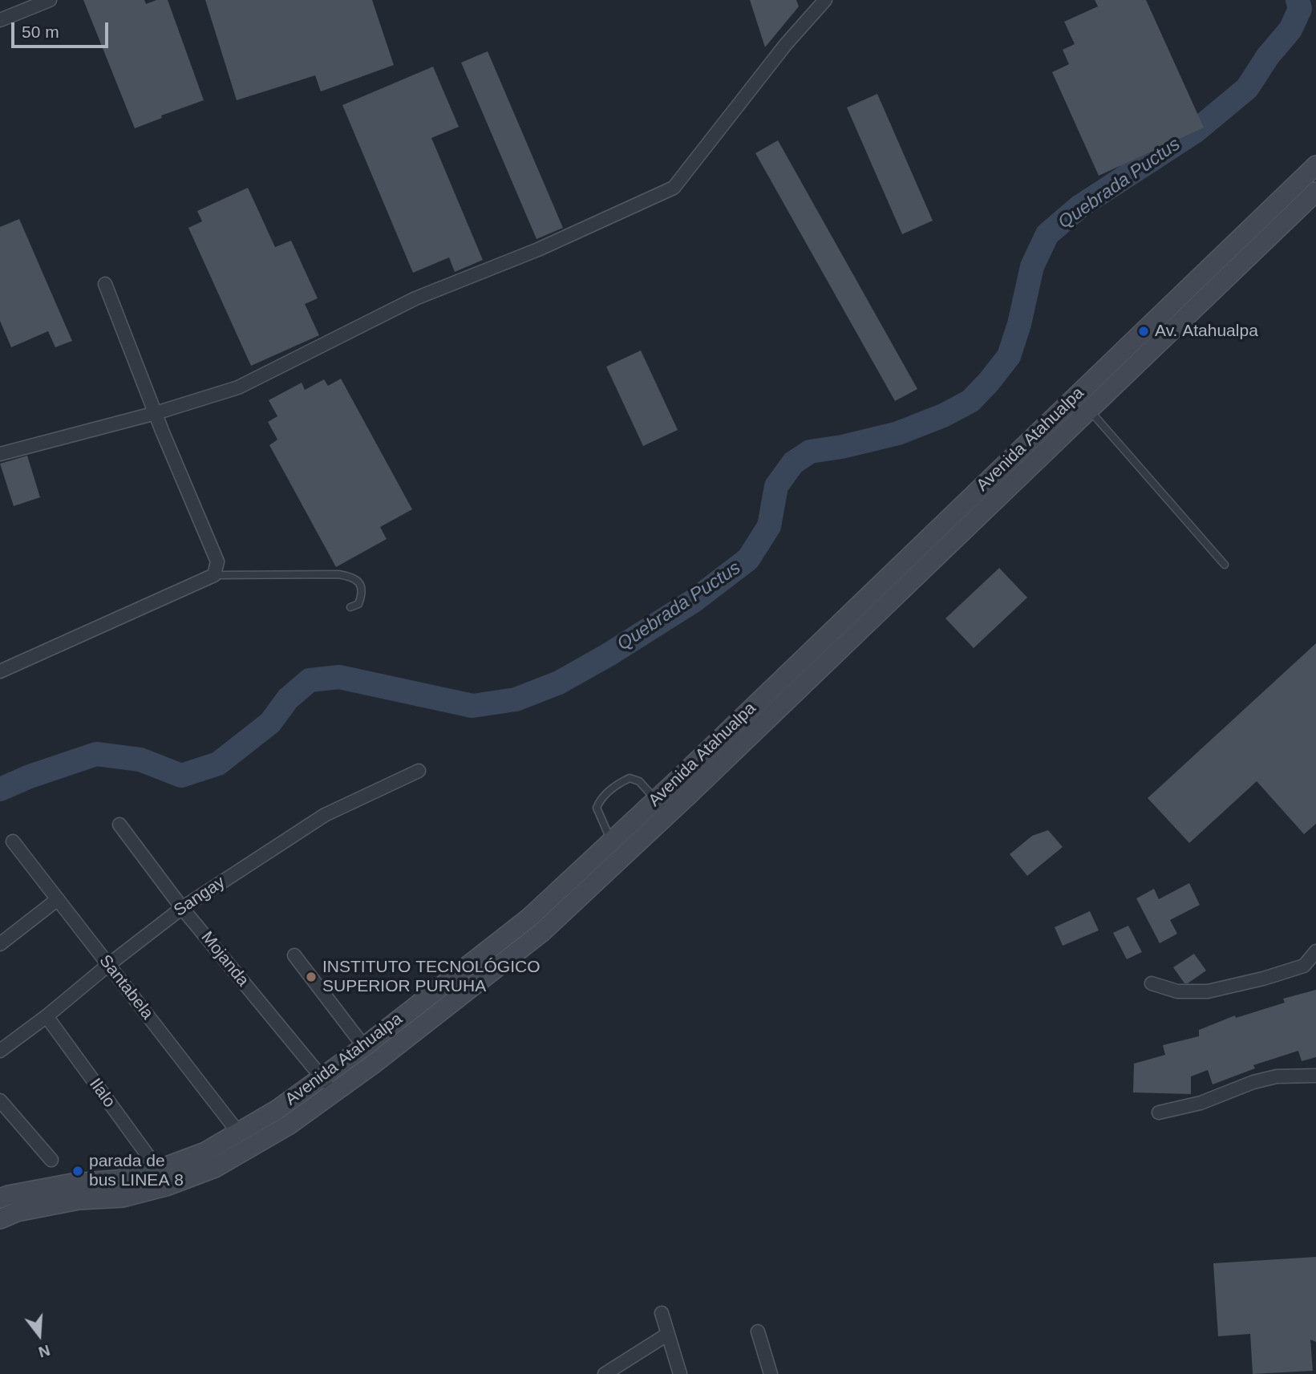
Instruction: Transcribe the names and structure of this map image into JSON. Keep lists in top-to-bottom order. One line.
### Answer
{"streets":{"main road":["Avenida Atahualpa"],"street":["Sangay","Mojanda","Santabela","Ilalo"]},"crossings":[["Avenida Atahualpa","Mojanda"],["Avenida Atahualpa","Santabela"],["Avenida Atahualpa","Ilalo"],["Sangay","Mojanda"],["Sangay","Santabela"],["Sangay","Ilalo"]],"water":["Quebrada Puctus"],"places":["Av. Atahualpa","INSTITUTO TECNOLÓGICO SUPERIOR PURUHA","parada de bus LINEA 8"],"scale_bar":"50 m","north":"bottom"}
